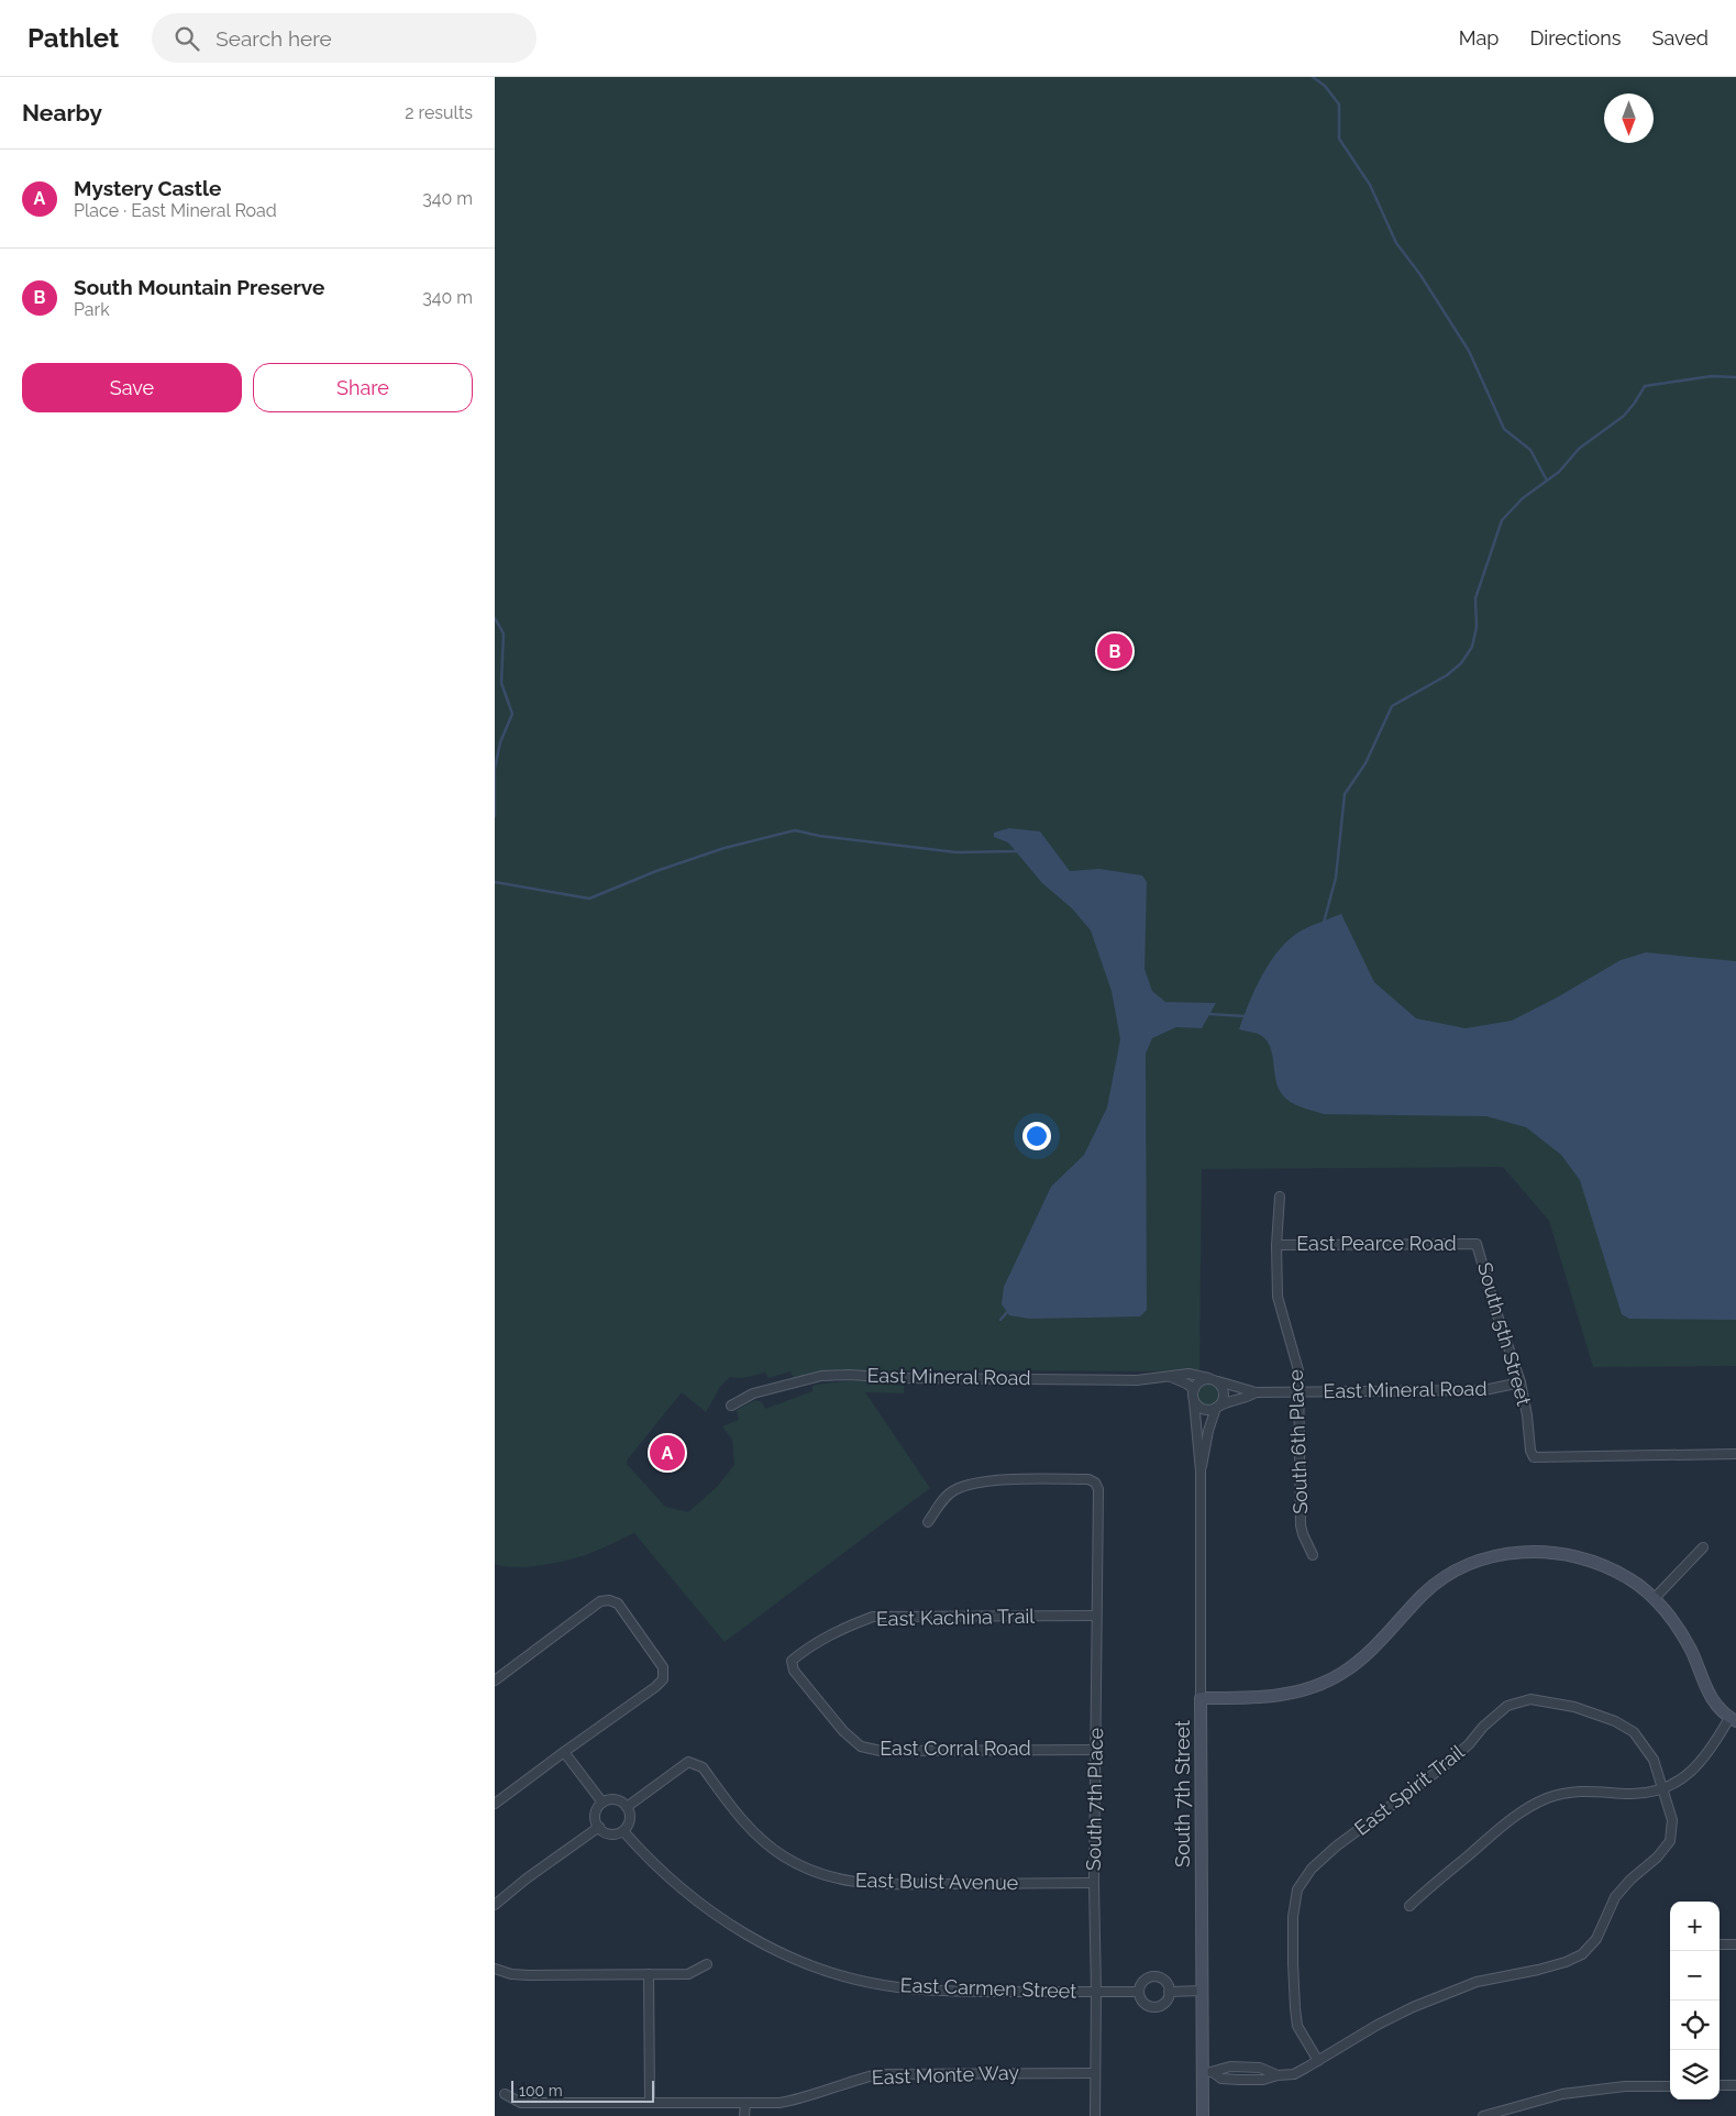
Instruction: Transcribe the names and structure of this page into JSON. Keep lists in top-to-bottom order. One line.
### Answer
{"streets":{"street":["East Pearce Road","South 5th Street","East Mineral Road","South 6th Place","East Kachina Trail","East Corral Road","East Spirit Trail","South 7th Street","South 7th Place","East Buist Avenue","East Carmen Street","East Monte Way"]},"crossings":[["East Pearce Road","South 5th Street"],["East Pearce Road","South 6th Place"],["South 5th Street","East Mineral Road"],["East Mineral Road","South 6th Place"],["East Mineral Road","South 7th Street"],["East Kachina Trail","East Corral Road"],["East Kachina Trail","South 7th Place"],["East Corral Road","South 7th Place"],["East Spirit Trail","South 7th Street"],["South 7th Place","East Buist Avenue"],["South 7th Place","East Carmen Street"],["South 7th Place","East Monte Way"],["East Buist Avenue","East Carmen Street"]],"scale_bar":"100 m","north":"bottom","page":{"header":"Pathlet","search":"Search here","nav":["Map","Directions","Saved"],"heading":["Nearby","2 results"],"list":[{"mark":"A","name":"Mystery Castle","note":"Place · East Mineral Road","value":"340 m"},{"mark":"B","name":"South Mountain Preserve","note":"Park","value":"340 m"}],"buttons":["Save","Share"],"pins":["B","A"],"map_buttons":["+","−"],"scale":"100 m"}}
